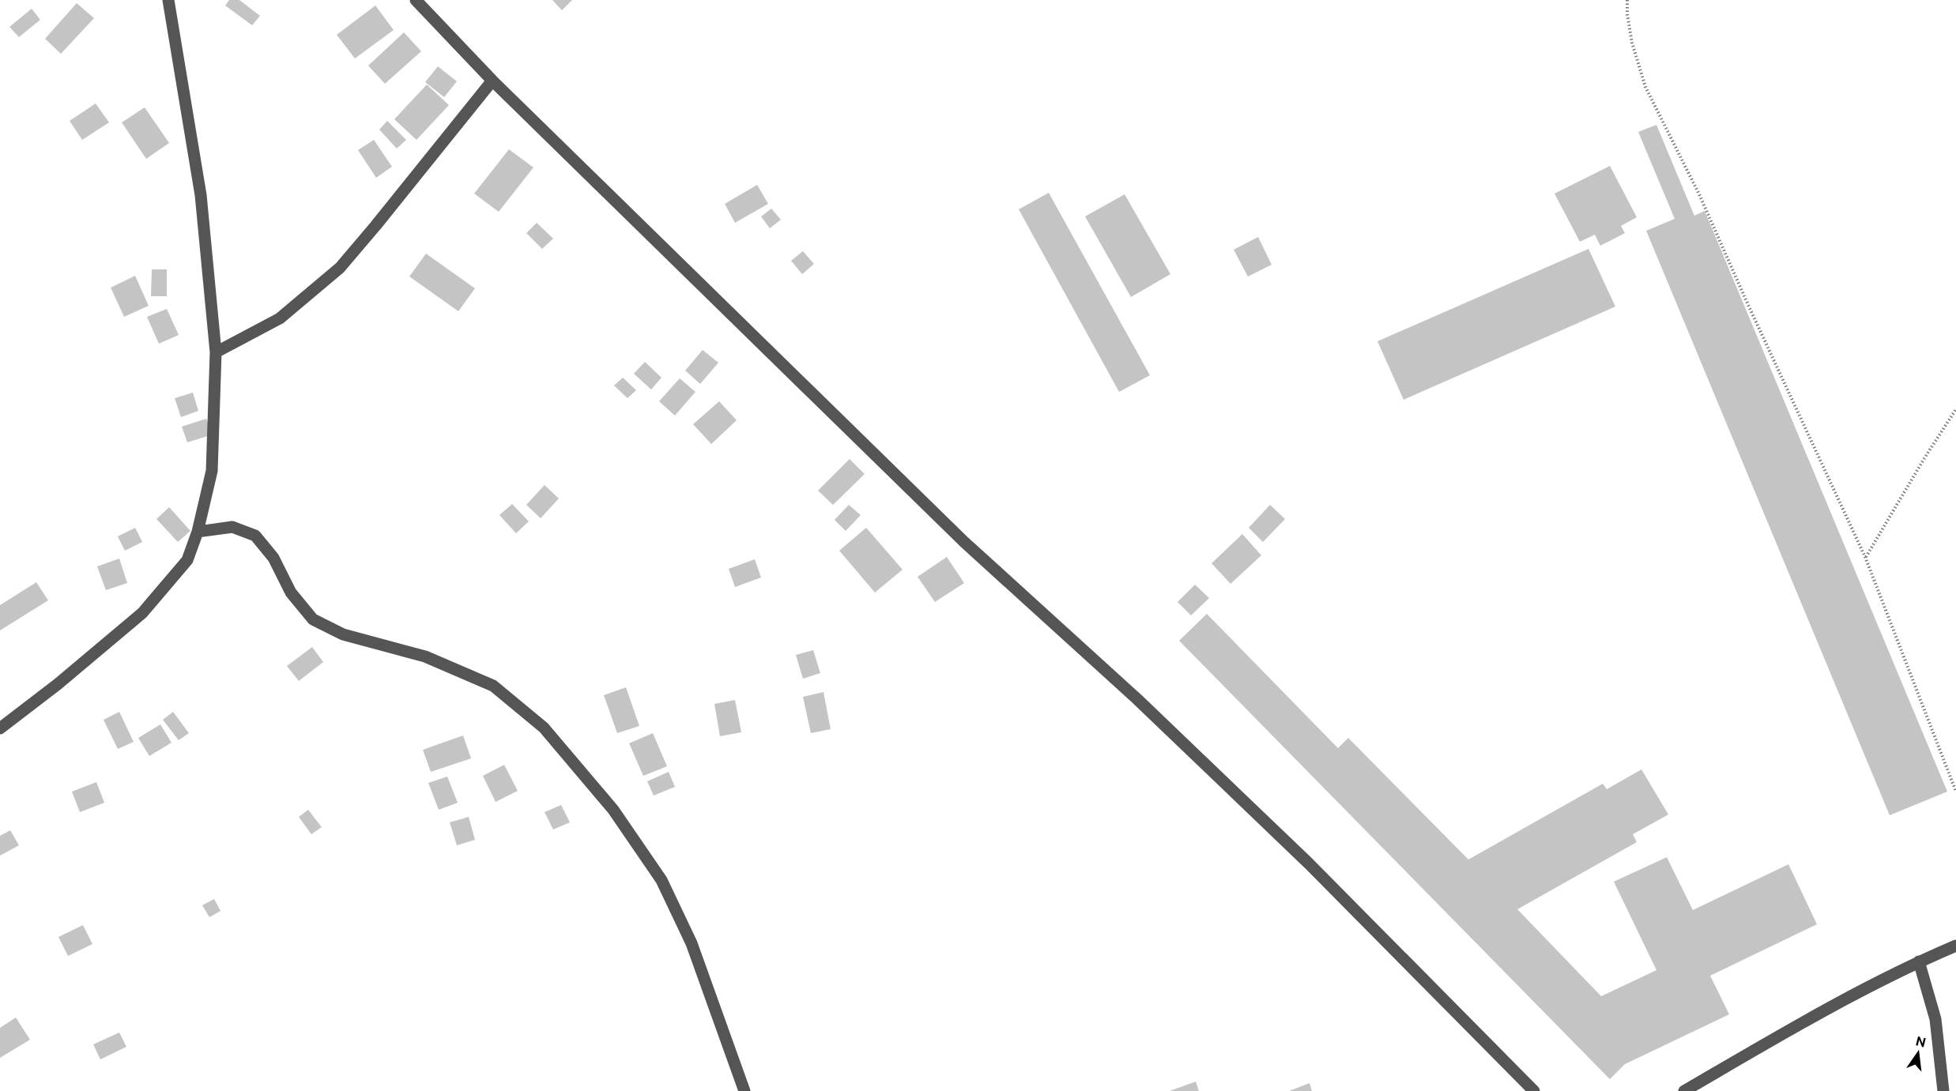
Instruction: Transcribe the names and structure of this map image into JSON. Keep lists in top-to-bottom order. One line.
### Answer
{"north":"top"}
